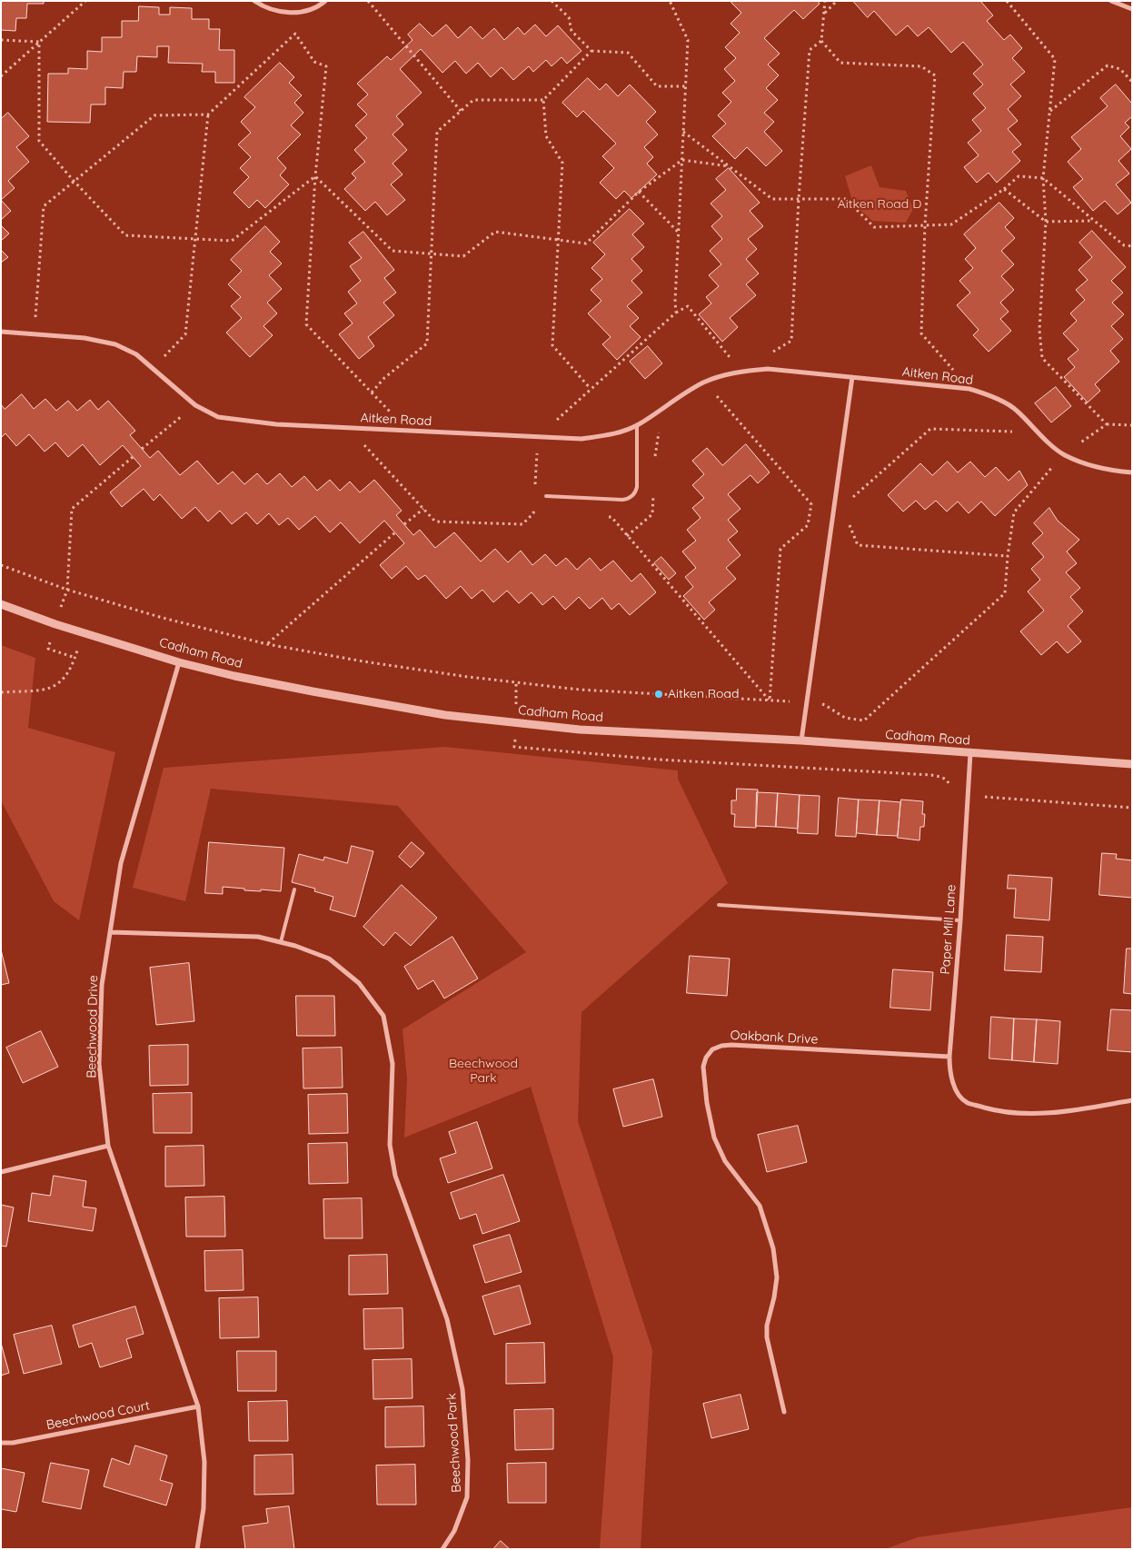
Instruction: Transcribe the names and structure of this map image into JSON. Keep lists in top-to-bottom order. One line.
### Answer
{"streets":{"street":["Aitken Road","Cadham Road","Paper Mill Lane","Beechwood Drive","Oakbank Drive","Beechwood Court","Beechwood Park"]},"crossings":[["Cadham Road","Paper Mill Lane"],["Cadham Road","Beechwood Drive"],["Paper Mill Lane","Oakbank Drive"],["Beechwood Drive","Beechwood Court"],["Beechwood Drive","Beechwood Park"]],"parks":["Aitken Road D","Beechwood Park"],"places":["Aitken Road"]}
